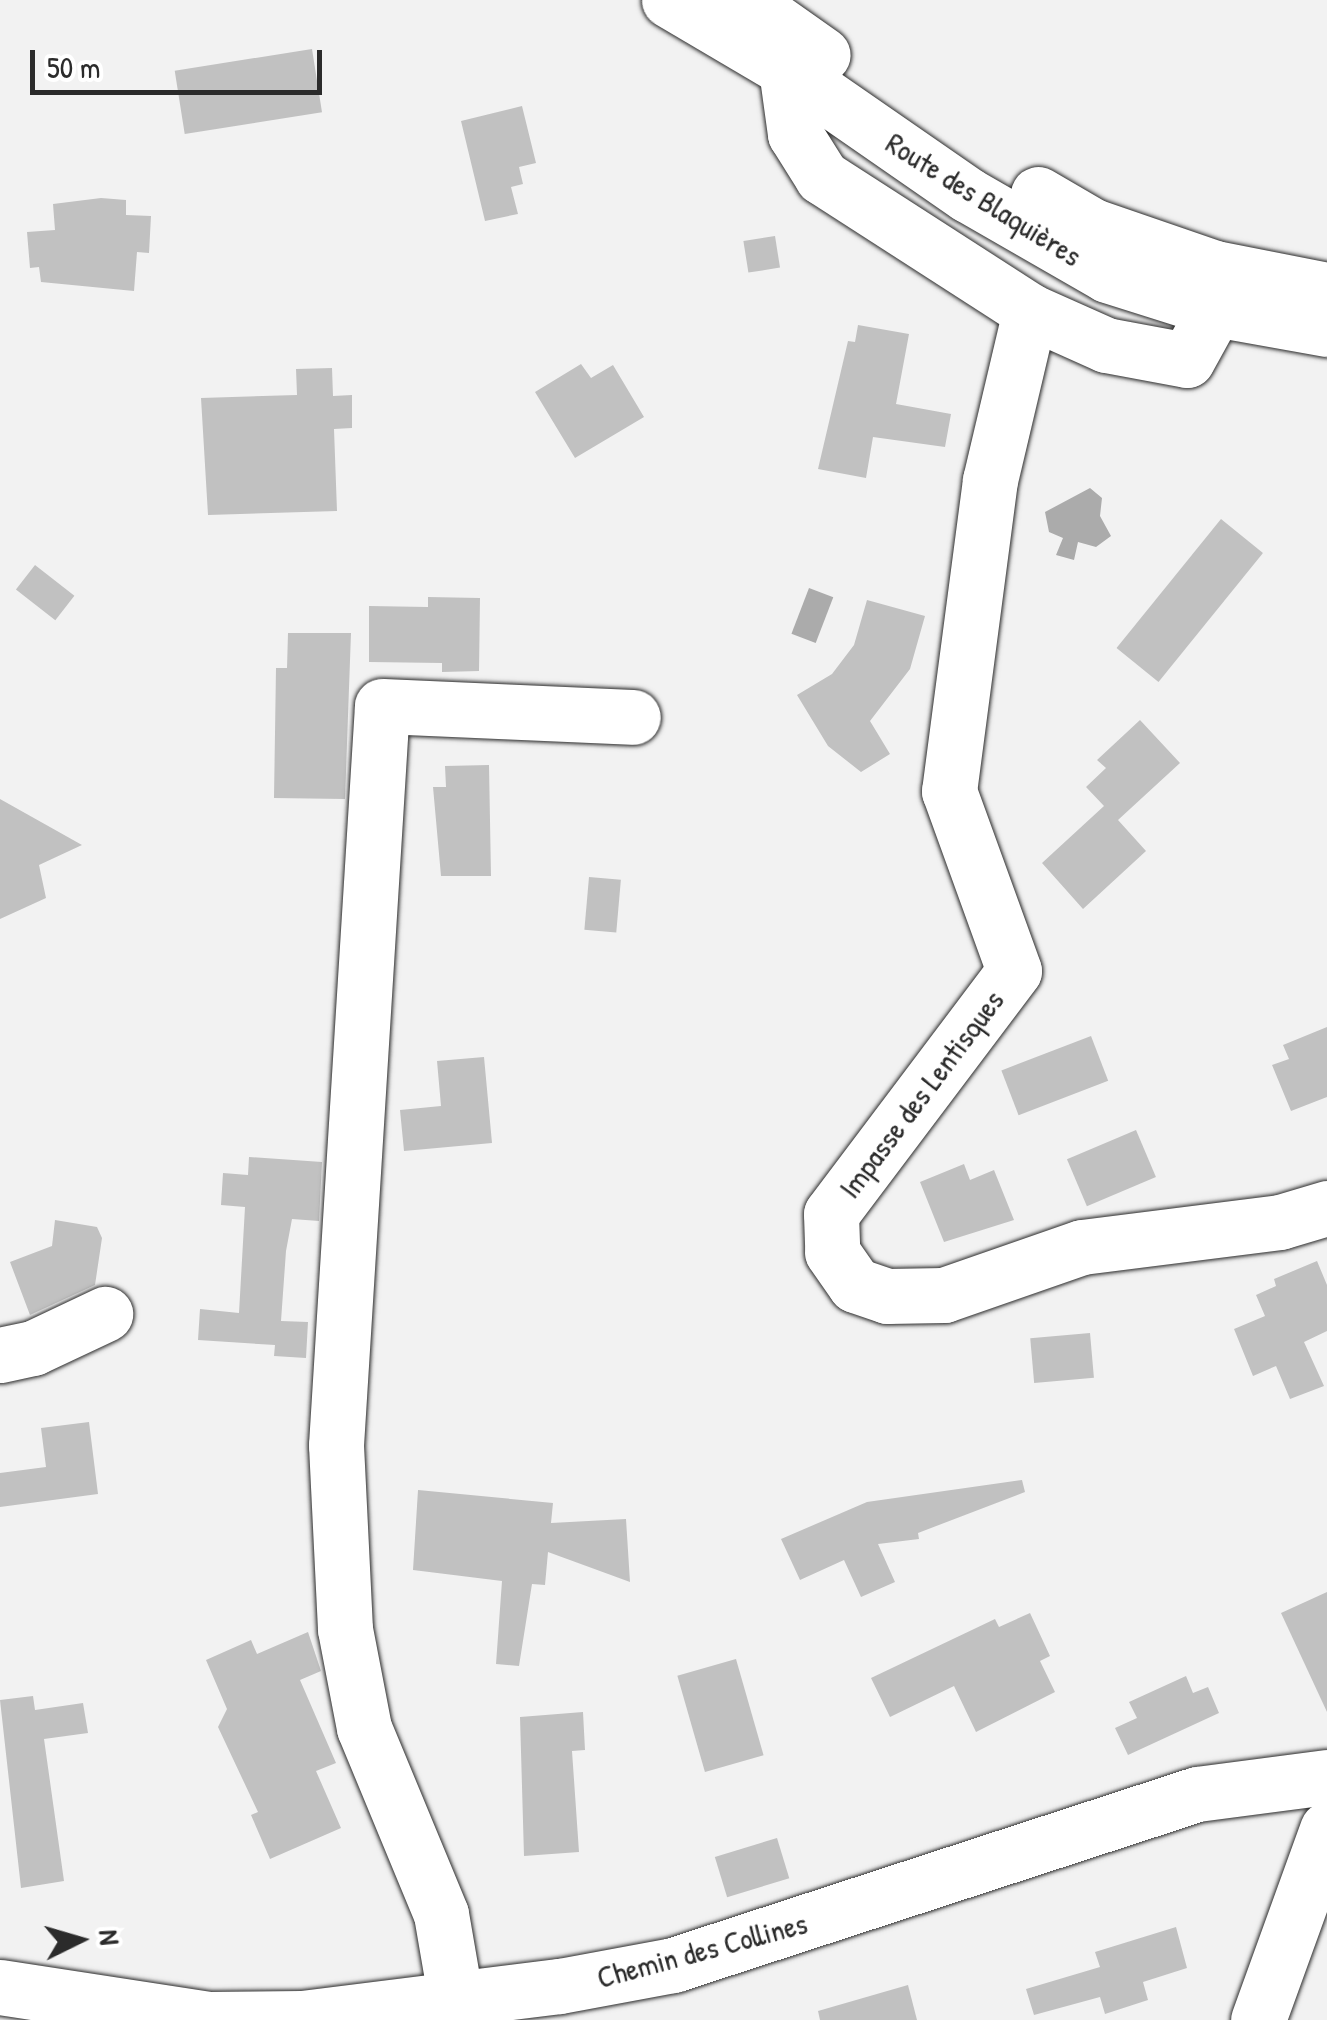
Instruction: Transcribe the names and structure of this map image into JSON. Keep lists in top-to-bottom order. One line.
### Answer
{"streets":{"street":["Route des Blaquières","Impasse des Lentisques","Chemin des Collines"]},"scale_bar":"50 m","north":"right"}
